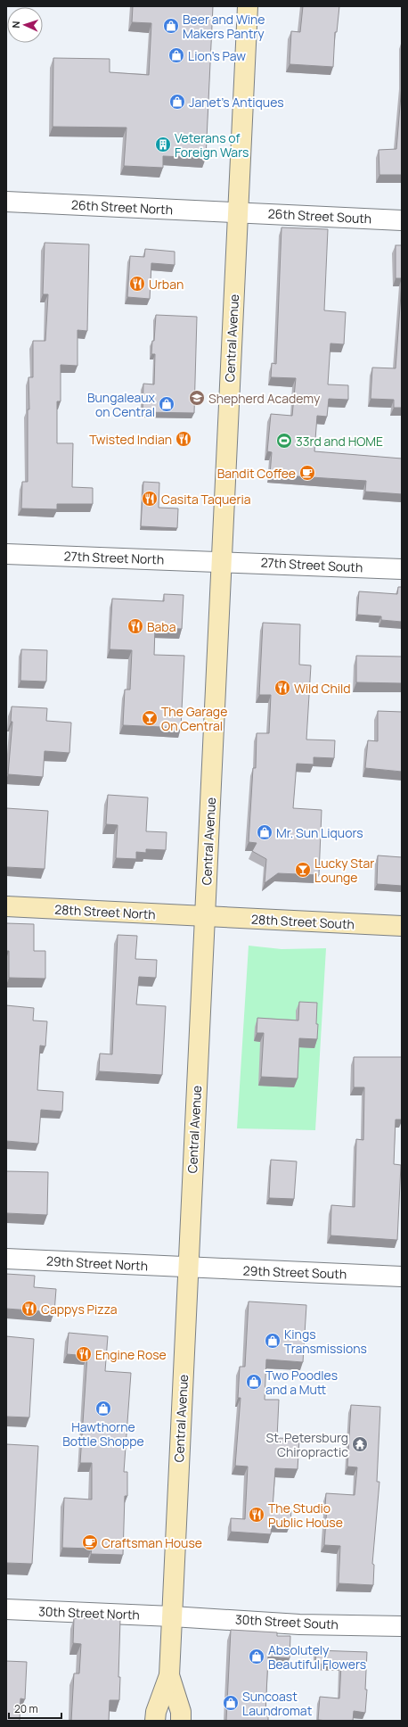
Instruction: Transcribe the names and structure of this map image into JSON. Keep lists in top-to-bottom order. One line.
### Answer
{"streets":{"street":["26th Street North","26th Street South","Central Avenue","27th Street North","27th Street South","28th Street North","28th Street South","29th Street North","29th Street South","30th Street North","30th Street South"]},"crossings":[["26th Street North","26th Street South"],["26th Street North","Central Avenue"],["26th Street South","Central Avenue"],["Central Avenue","27th Street North"],["Central Avenue","27th Street South"],["Central Avenue","28th Street North"],["Central Avenue","28th Street South"],["Central Avenue","29th Street North"],["Central Avenue","29th Street South"],["Central Avenue","30th Street North"],["Central Avenue","30th Street South"],["27th Street North","27th Street South"],["28th Street North","28th Street South"],["29th Street North","29th Street South"],["30th Street North","30th Street South"]],"places":{"shop":["Beer and Wine Makers Pantry","Lion's Paw","Janet's Antiques","Bungaleaux on Central","Mr. Sun Liquors","Kings Transmissions","Two Poodles and a Mutt","Hawthorne Bottle Shoppe","Absolutely Beautiful Flowers","Suncoast Laundromat"],"building":["Veterans of Foreign Wars"],"restaurant":["Urban","Twisted Indian","Casita Taqueria","Baba","Wild Child","Cappys Pizza","Engine Rose","The Studio Public House"],"school or university":["Shepherd Academy"],"sports":["33rd and HOME"],"cafe":["Bandit Coffee","Craftsman House"],"bar":["The Garage On Central","Lucky Star Lounge"],"temple":["St. Petersburg Chiropractic"]},"scale_bar":"20 m","north":"left"}
